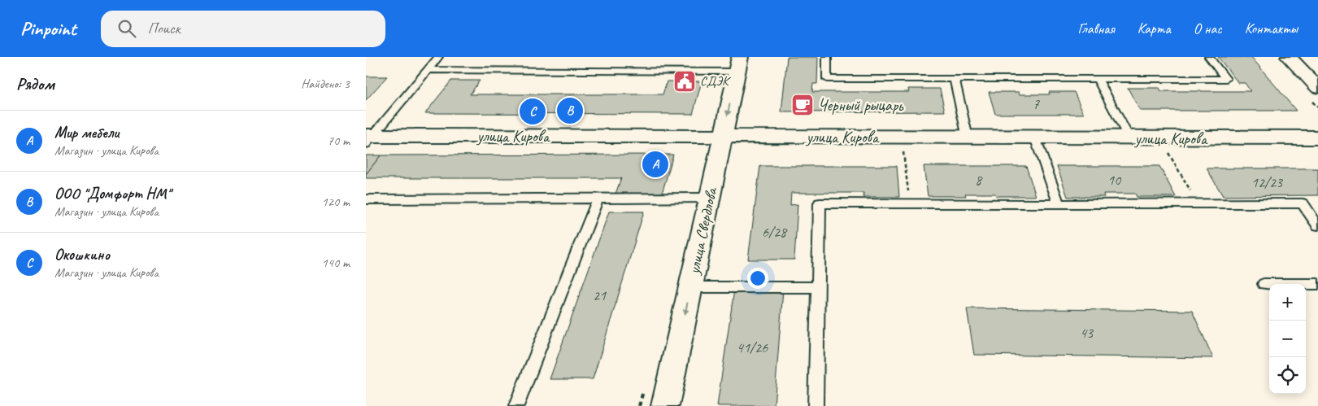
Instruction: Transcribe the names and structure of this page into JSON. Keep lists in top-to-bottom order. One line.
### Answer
{"streets":{"street":["улица Кирова","улица Свердлова"]},"crossings":[["улица Кирова","улица Свердлова"]],"one_way":["улица Свердлова"],"places":{"public building":["СДЭК"],"cafe":["Черный рыцарь"]},"house_numbers":["7","8","10","12/23","6/28","21","43","41/26"],"page":{"header":"Pinpoint","search":"Поиск","nav":["Главная","Карта","О нас","Контакты"],"heading":["Рядом","Найдено: 3"],"pins":["B","C","A"],"list":[{"mark":"A","name":"Мир мебели","note":"Магазин · улица Кирова","value":"70 m"},{"mark":"B","name":"ООО \"Домфорт НМ\"","note":"Магазин · улица Кирова","value":"120 m"},{"mark":"C","name":"Окошкино","note":"Магазин · улица Кирова","value":"140 m"}],"map_buttons":["+","−"]}}
